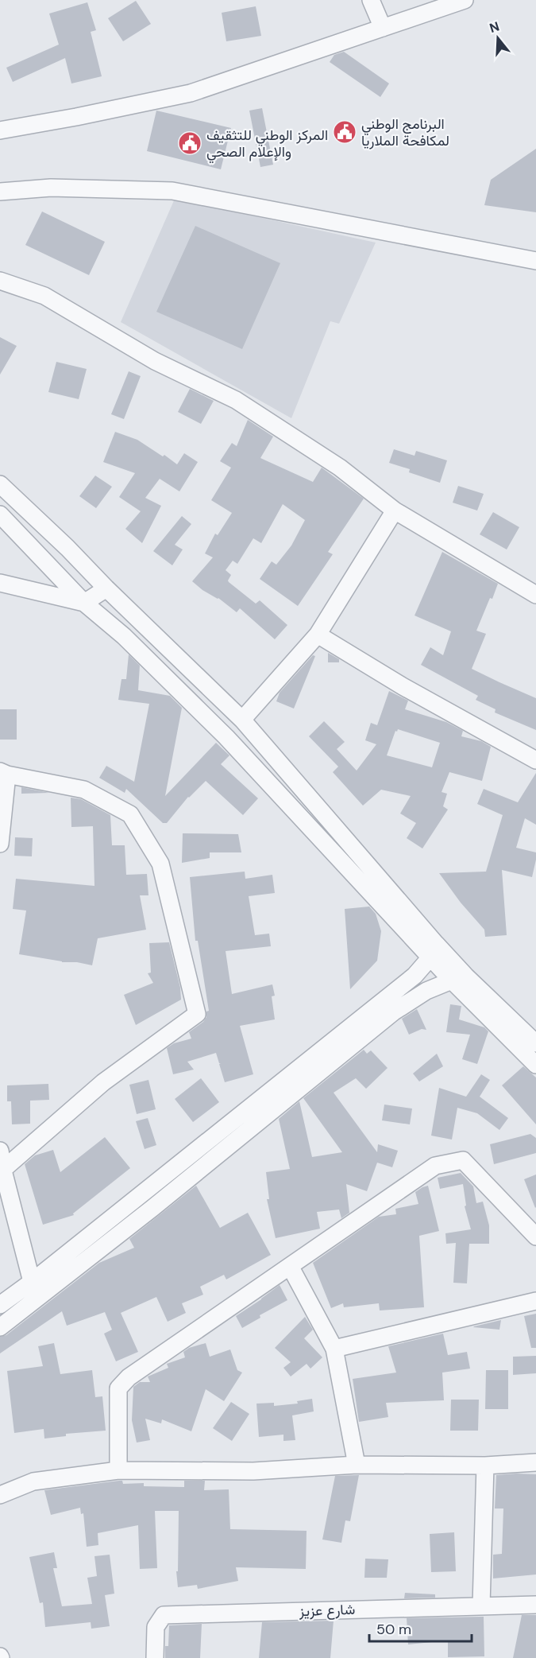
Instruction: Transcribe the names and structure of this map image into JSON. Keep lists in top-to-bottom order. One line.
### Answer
{"streets":{"street":["شارع عزيز"]},"places":{"public building":["البرنامج الوطني لمكافحة الملاريا","المركز الوطني للتثقيف والإعلام الصحي"]},"scale_bar":"50 m","north":"top"}
